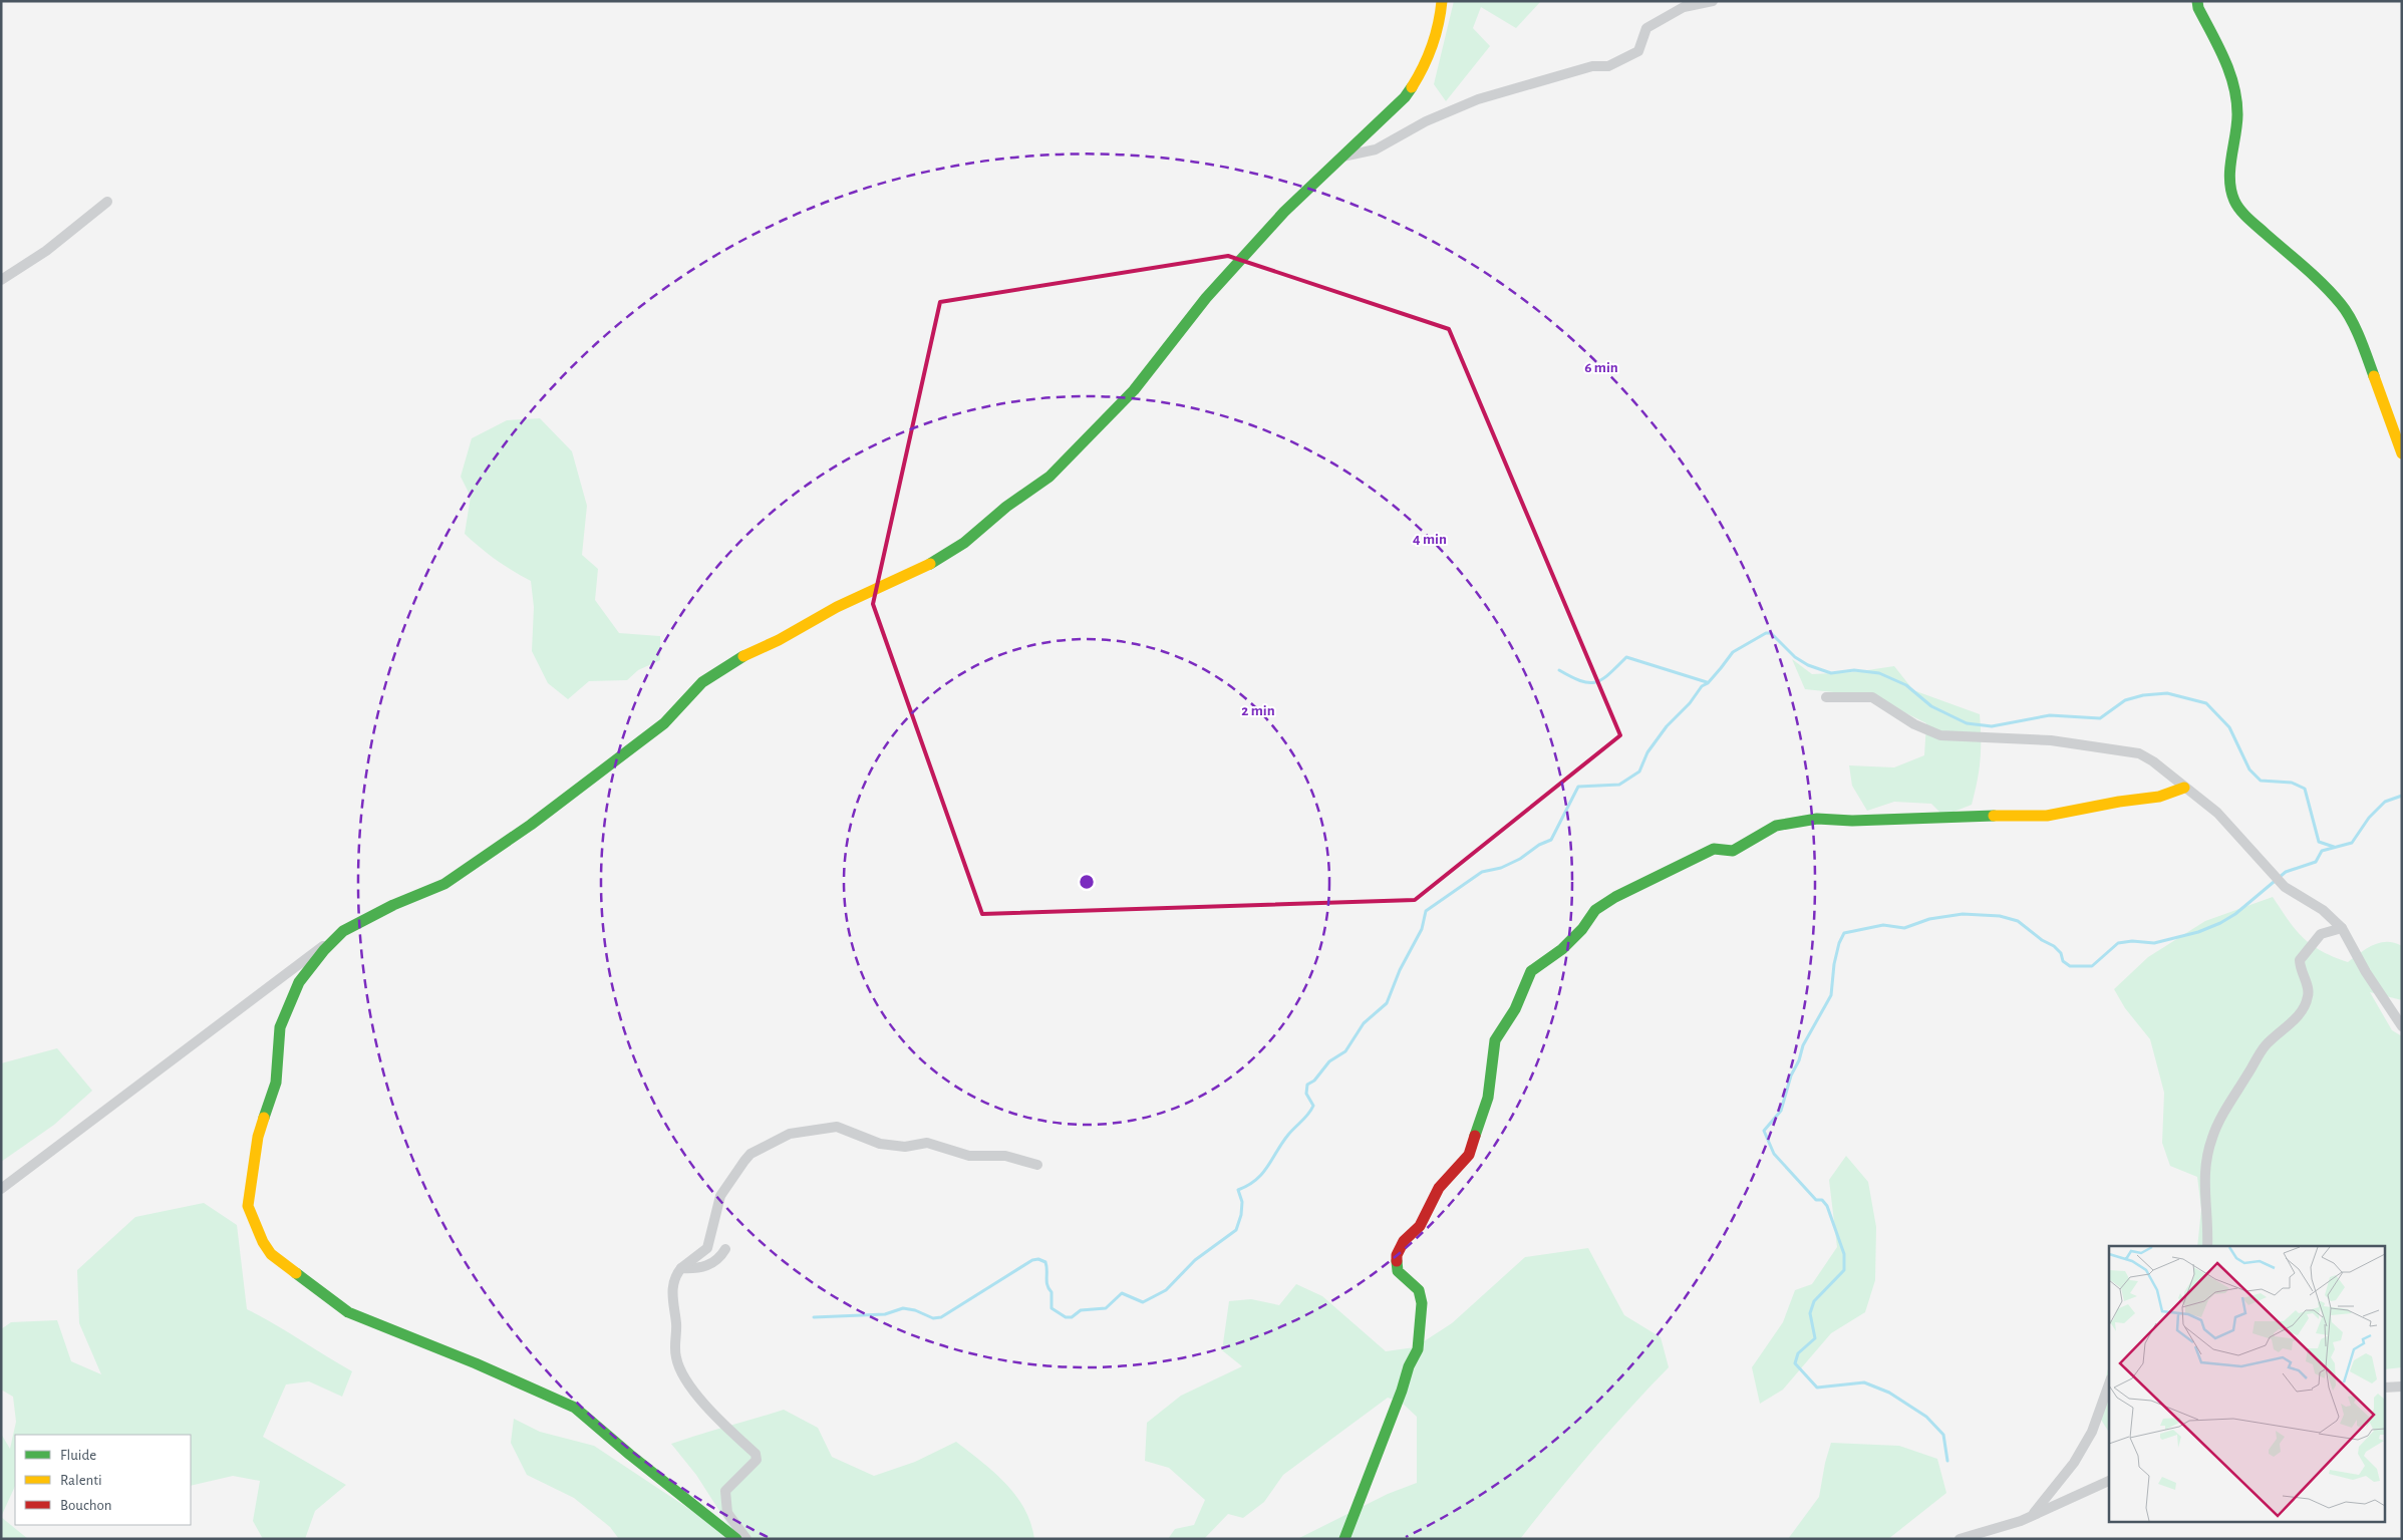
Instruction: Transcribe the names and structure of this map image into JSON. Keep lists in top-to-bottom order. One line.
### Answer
{"legend":["Fluide","Ralenti","Bouchon"],"rings":["6 min","4 min","2 min"]}
